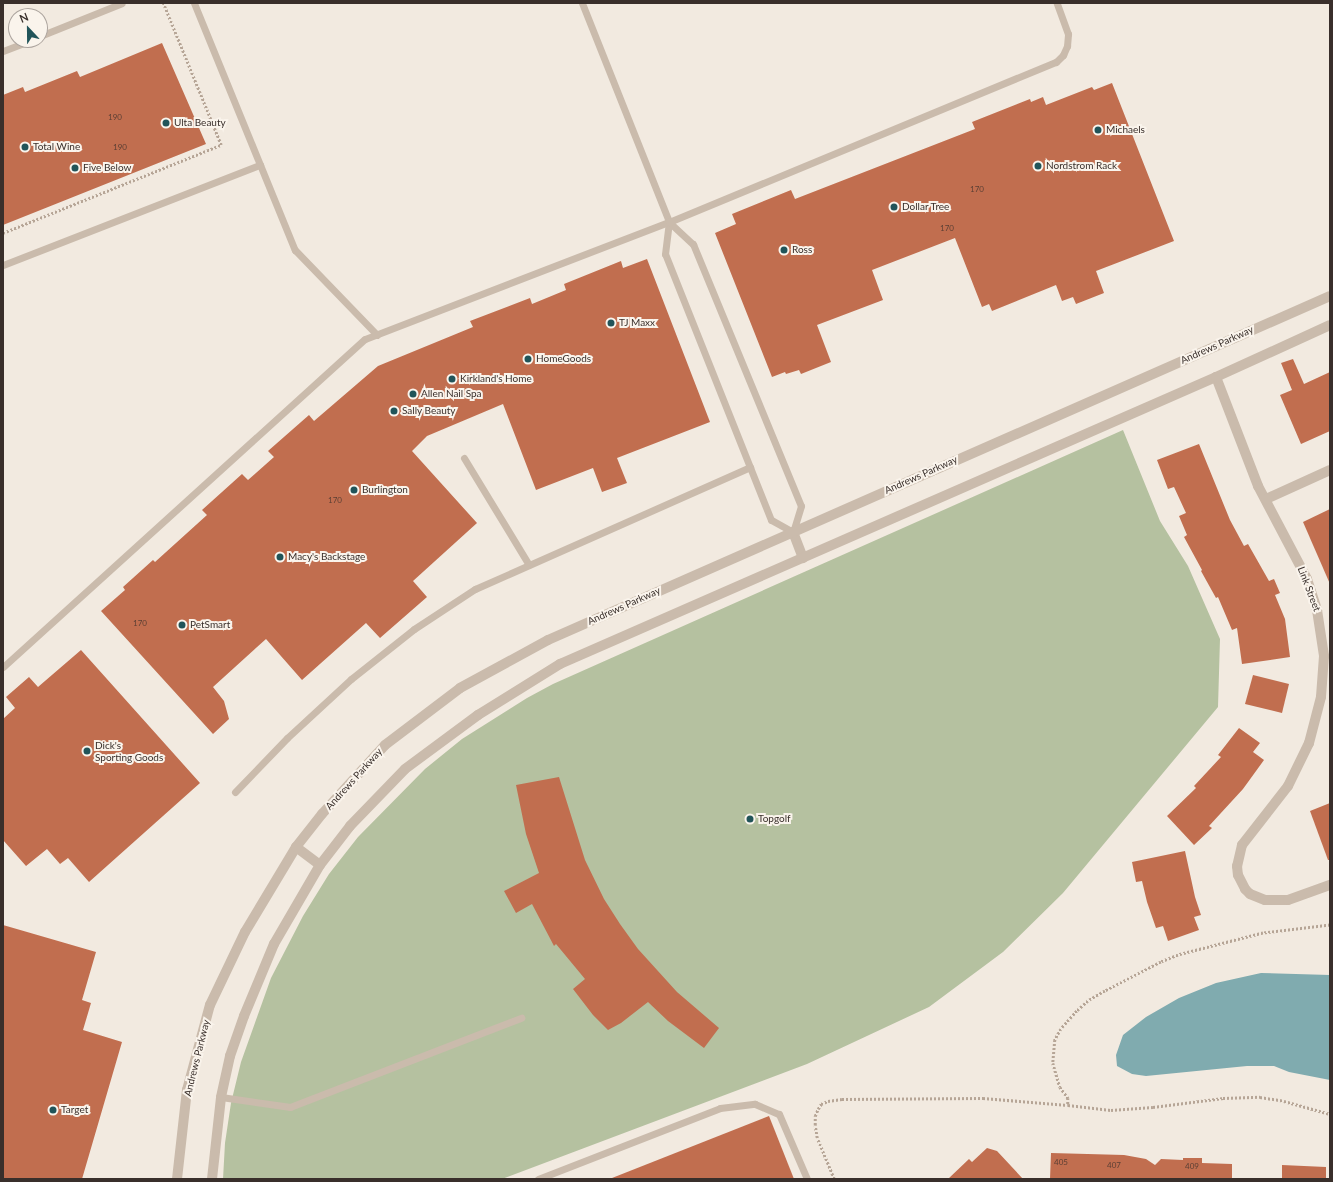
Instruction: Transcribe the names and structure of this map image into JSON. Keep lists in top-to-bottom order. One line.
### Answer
{"streets":{"street":["Andrews Parkway","Link Street"]},"places":["Ulta Beauty","Michaels","Total Wine","Nordstrom Rack","Five Below","Dollar Tree","Ross","TJ Maxx","HomeGoods","Kirkland's Home","Allen Nail Spa","Sally Beauty","Burlington","Macy's Backstage","PetSmart","Dick's Sporting Goods","Topgolf","Target"],"house_numbers":["190","190","170","170","170","170","405","407","409"],"north":"top"}
